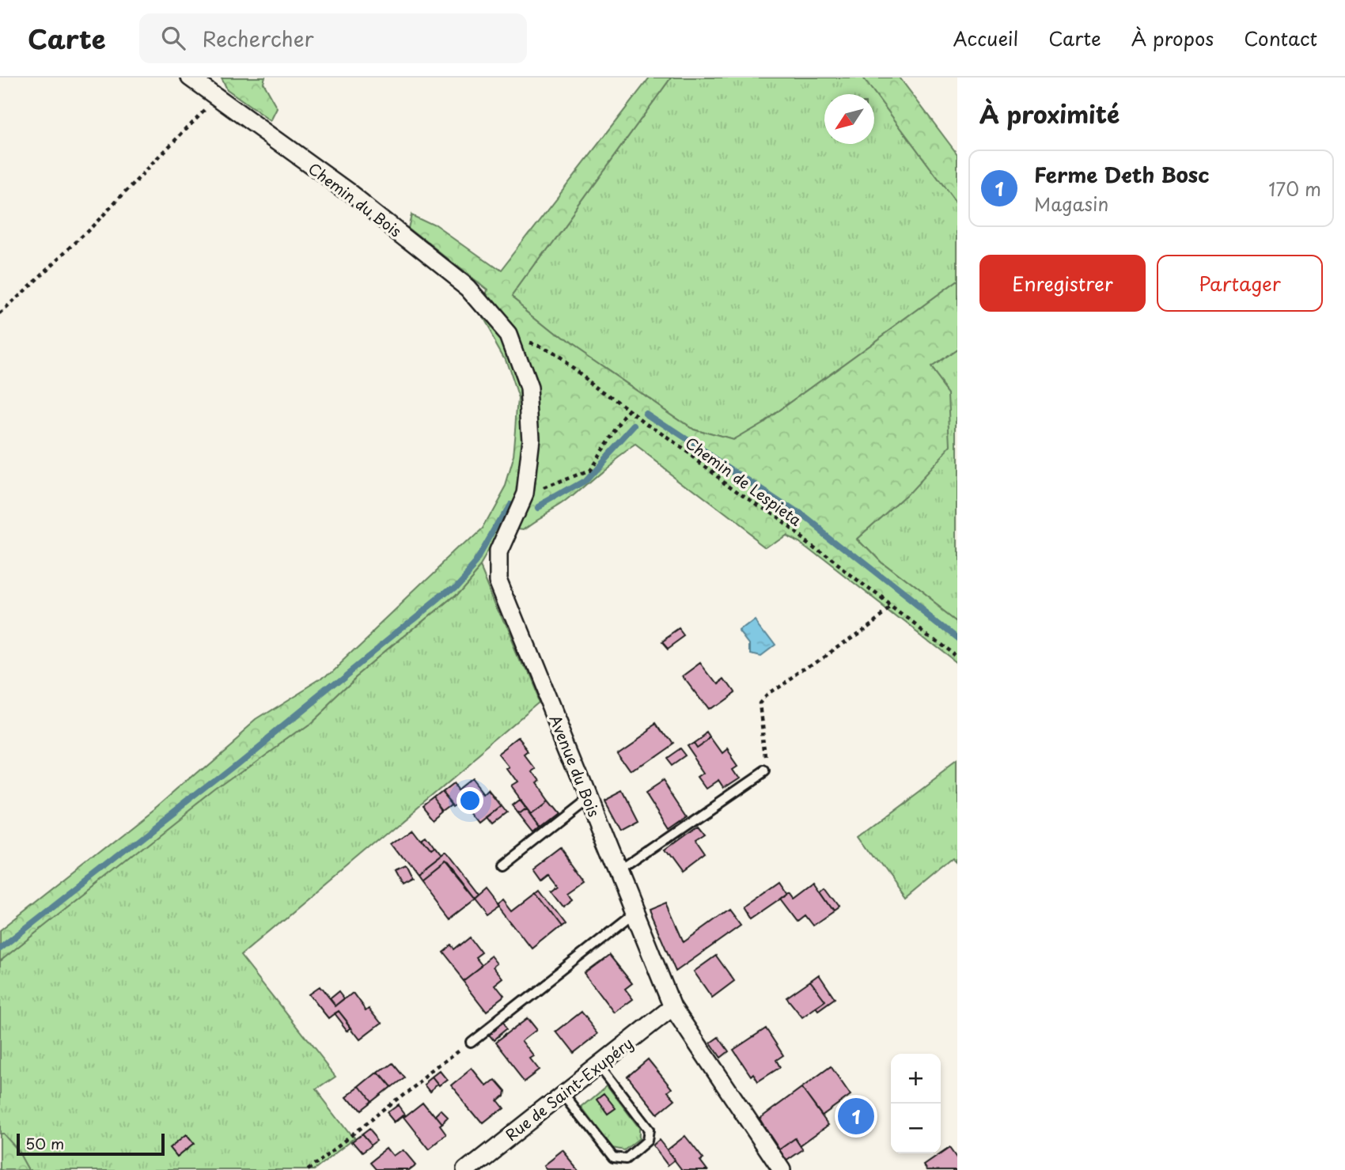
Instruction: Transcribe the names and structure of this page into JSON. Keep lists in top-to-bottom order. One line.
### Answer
{"streets":{"street":["Chemin du Bois","Avenue du Bois","Rue de Saint-Exupéry"],"path":["Chemin de Lespieta"]},"crossings":[["Chemin du Bois","Chemin de Lespieta"],["Chemin du Bois","Avenue du Bois"],["Chemin de Lespieta","Avenue du Bois"],["Avenue du Bois","Rue de Saint-Exupéry"]],"scale_bar":"50 m","north":"bottom left","page":{"header":"Carte","search":"Rechercher","nav":["Accueil","Carte","À propos","Contact"],"heading":"À proximité","list":[{"mark":"1","name":"Ferme Deth Bosc","note":"Magasin","value":"170 m"}],"buttons":["Enregistrer","Partager"],"map_buttons":["+","−"],"pins":"1","scale":"50 m"}}
